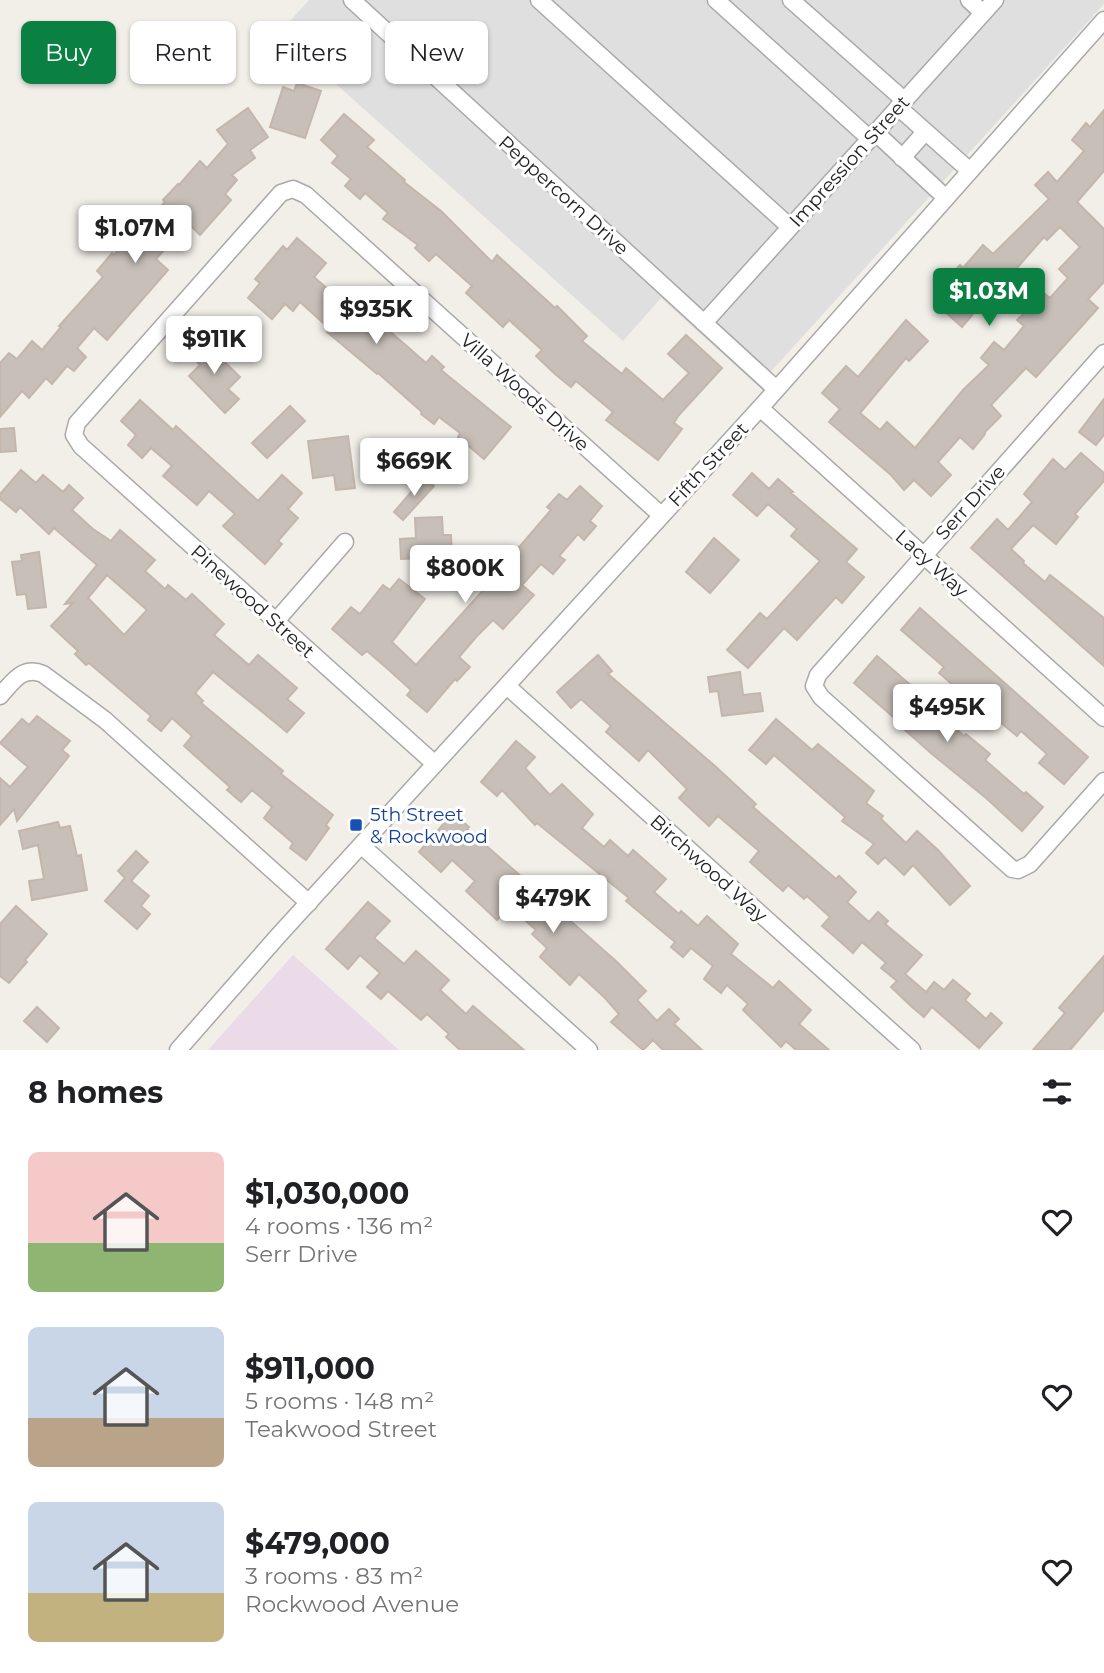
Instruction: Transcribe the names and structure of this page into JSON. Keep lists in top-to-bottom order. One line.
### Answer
{"streets":{"street":["Impression Street","Peppercorn Drive","Villa Woods Drive","Fifth Street","Serr Drive","Lacy Way","Pinewood Street","Birchwood Way"]},"crossings":[["Impression Street","Peppercorn Drive"],["Peppercorn Drive","Fifth Street"],["Villa Woods Drive","Fifth Street"],["Villa Woods Drive","Pinewood Street"],["Fifth Street","Lacy Way"],["Fifth Street","Pinewood Street"],["Fifth Street","Birchwood Way"],["Serr Drive","Lacy Way"]],"places":{"transit":["5th Street & Rockwood"]},"page":{"chip":["Buy","Rent","Filters","New"],"price":["$1.07M","$1.03M","$935K","$911K","$669K","$800K","$495K","$479K"],"heading":"8 homes","list":[{"name":"$1,030,000","note":"4 rooms · 136 m² · Serr Drive"},{"name":"$911,000","note":"5 rooms · 148 m² · Teakwood Street"},{"name":"$479,000","note":"3 rooms · 83 m² · Rockwood Avenue"}]}}
